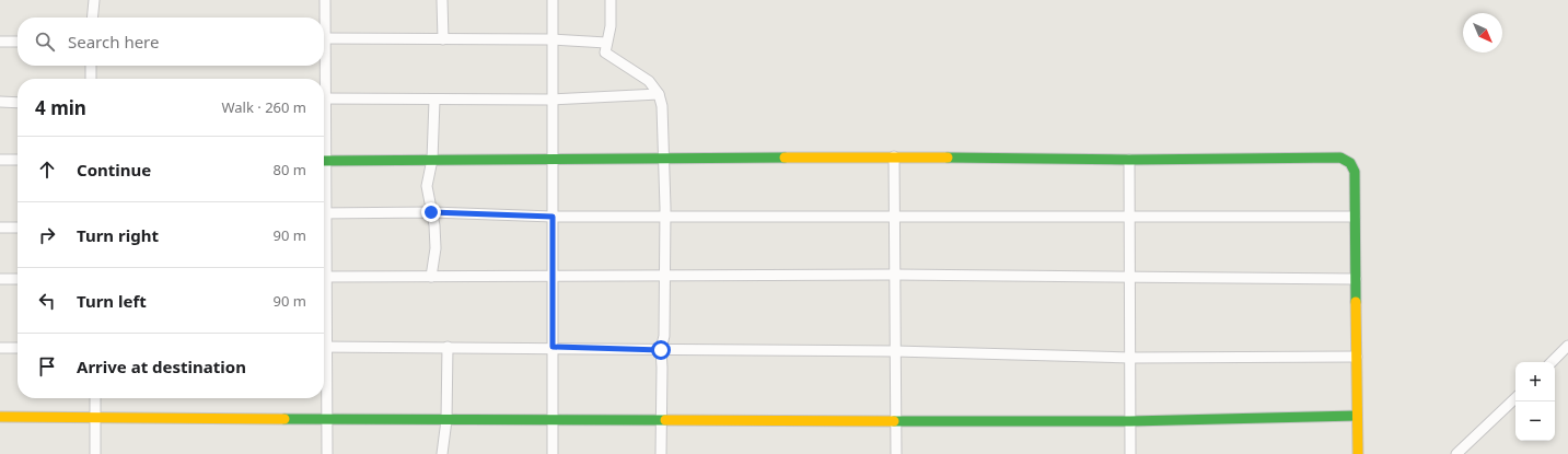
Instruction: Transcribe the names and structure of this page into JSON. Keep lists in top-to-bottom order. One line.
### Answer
{"north":"bottom right","page":{"search":"Search here","heading":["4 min","Walk · 260 m"],"list":[["Continue","80 m"],["Turn right","90 m"],["Turn left","90 m"],"Arrive at destination"],"map_buttons":["+","−"]}}
